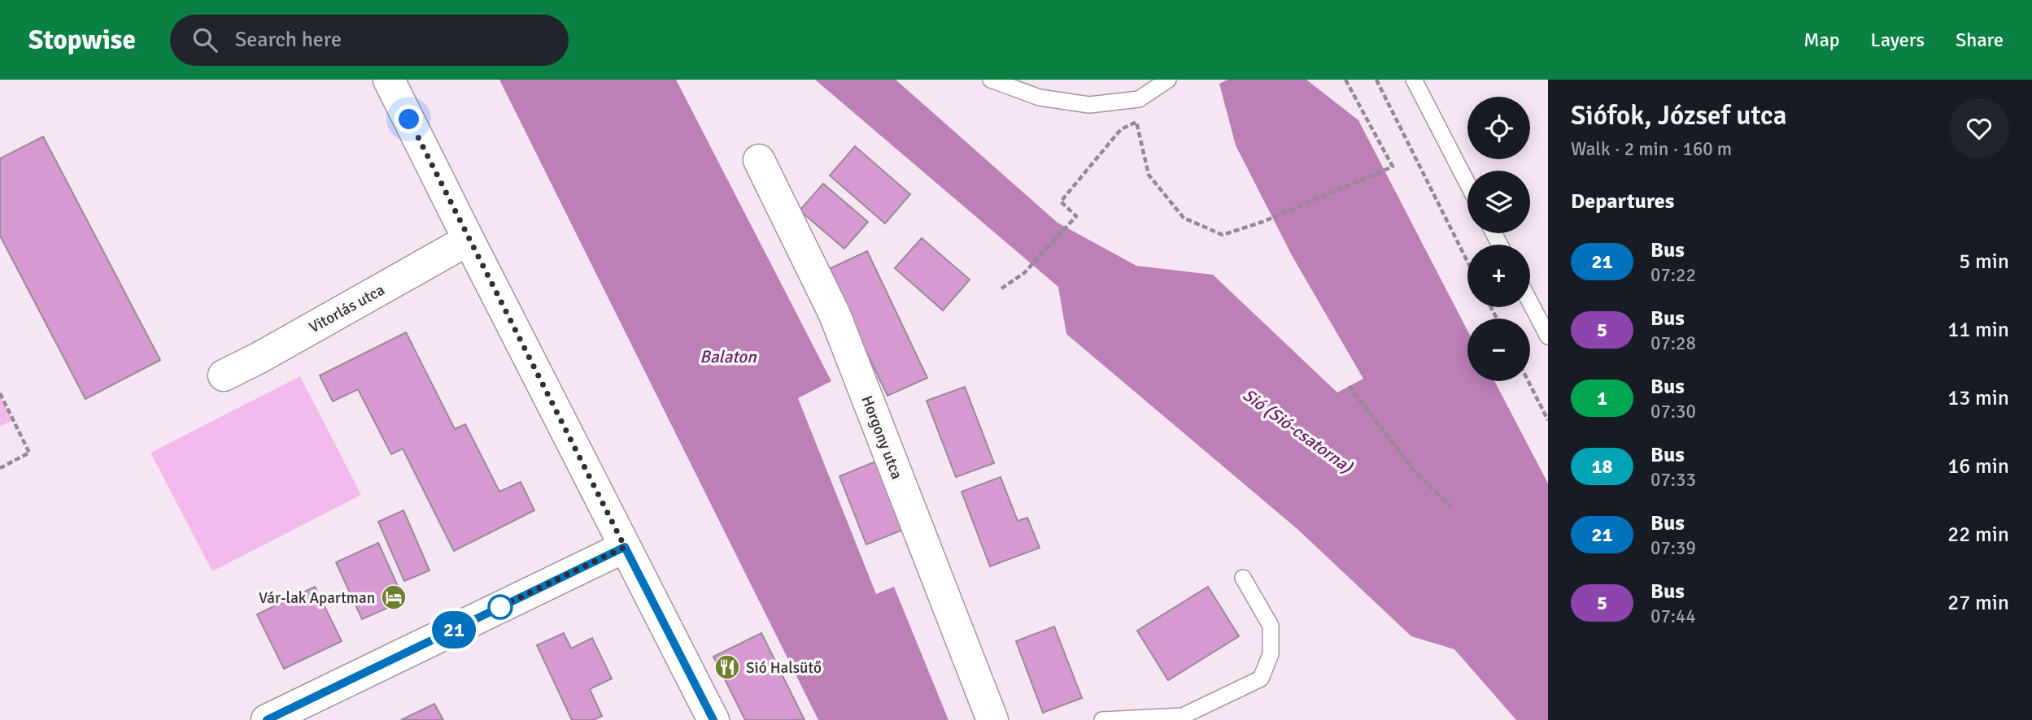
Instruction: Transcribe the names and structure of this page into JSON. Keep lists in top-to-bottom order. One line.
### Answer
{"streets":{"street":["Vitorlás utca","Horgony utca"]},"water":["Balaton","Sió (Sió-csatorna)"],"places":{"hotel":["Vár-lak Apartman"],"restaurant":["Sió Halsütő"]},"lines":["bus line 21"],"page":{"header":"Stopwise","search":"Search here","nav":["Map","Layers","Share"],"on_map":"21","heading":[["Siófok, József utca","Walk · 2 min · 160 m"],"Departures"],"map_buttons":["+","−"],"list":[{"mark":"21","name":"Bus","note":"07:22","value":"5 min"},{"mark":"5","name":"Bus","note":"07:28","value":"11 min"},{"mark":"1","name":"Bus","note":"07:30","value":"13 min"},{"mark":"18","name":"Bus","note":"07:33","value":"16 min"},{"mark":"21","name":"Bus","note":"07:39","value":"22 min"},{"mark":"5","name":"Bus","note":"07:44","value":"27 min"}]}}
